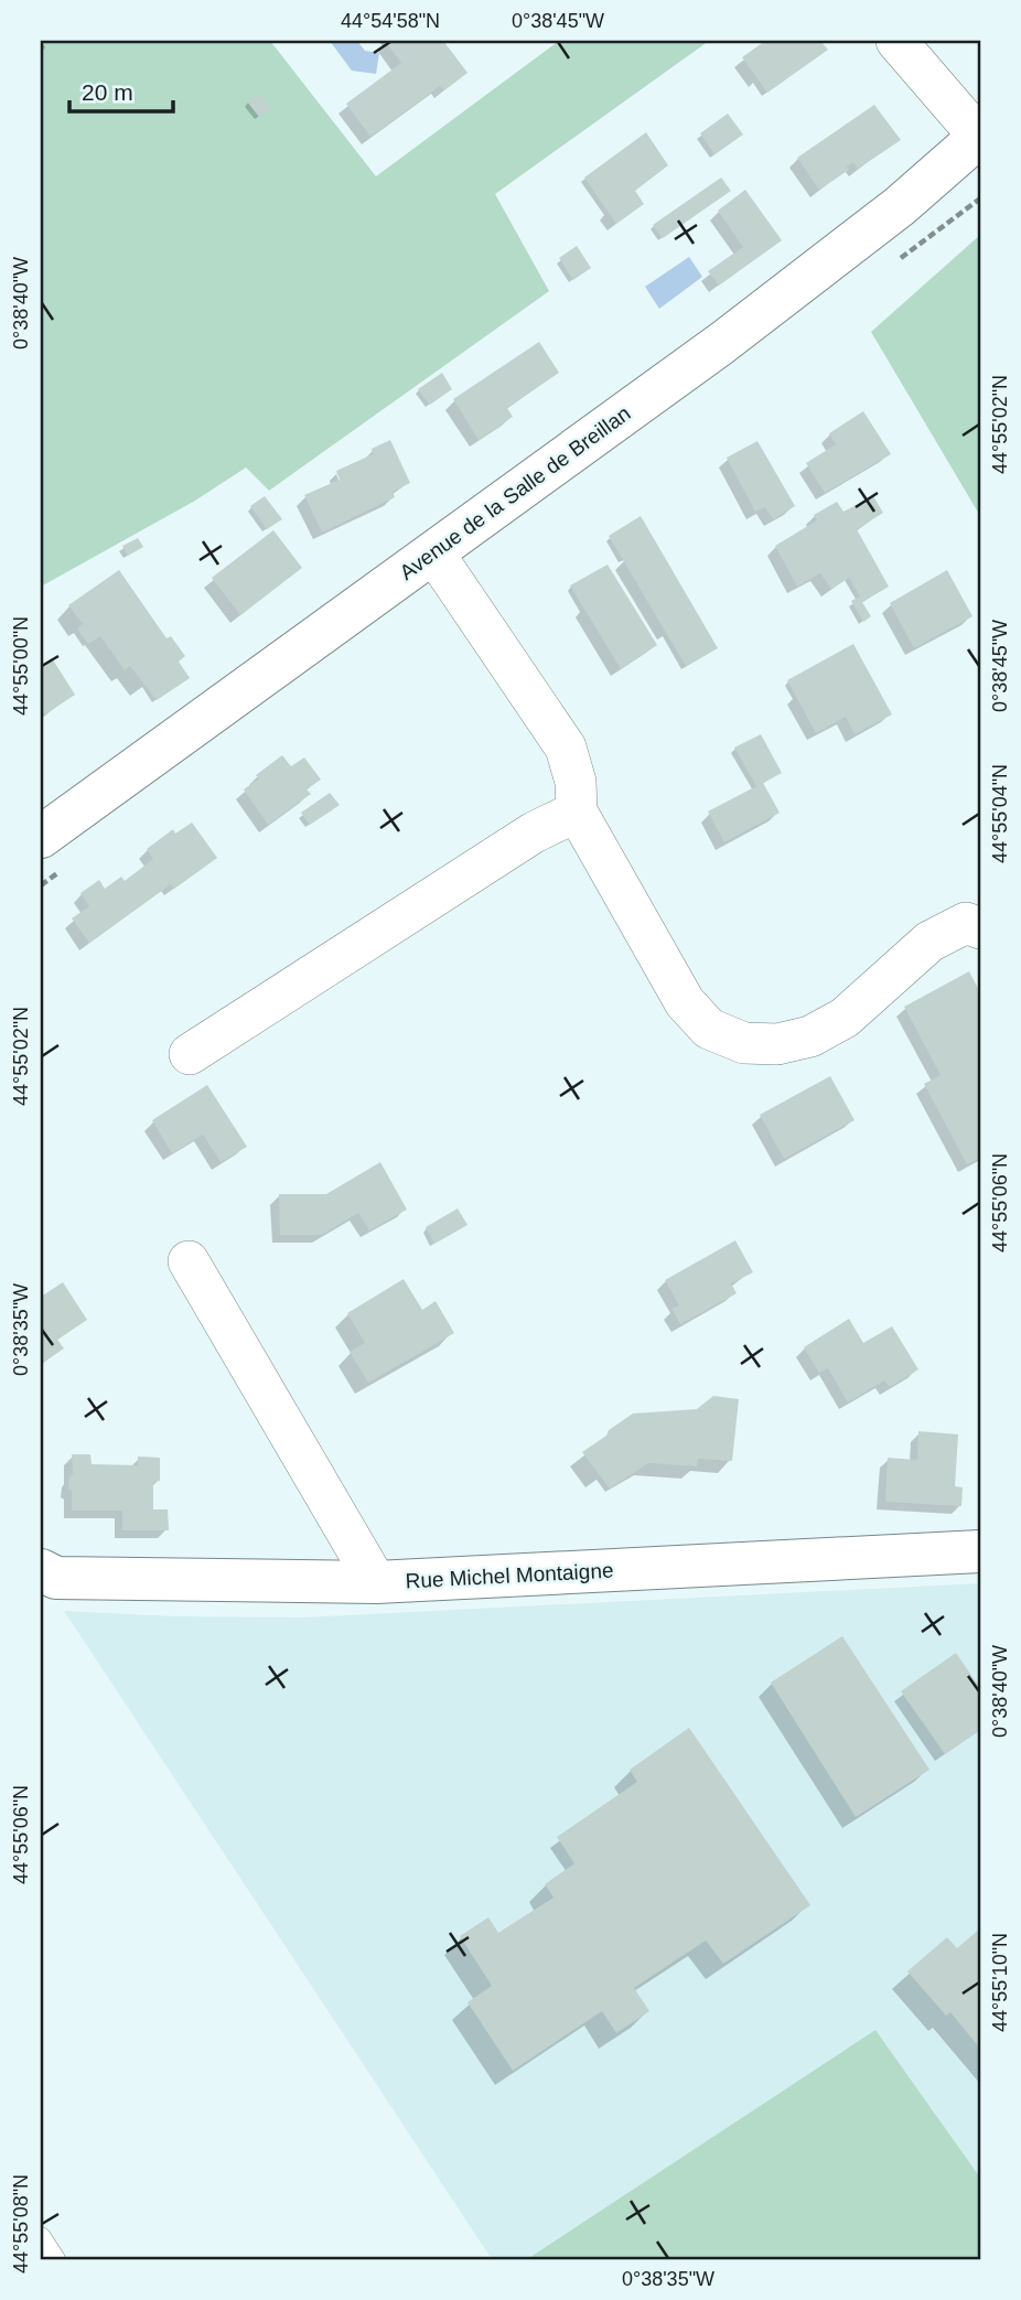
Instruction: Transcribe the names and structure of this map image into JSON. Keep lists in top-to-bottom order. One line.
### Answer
{"streets":{"street":["Avenue de la Salle de Breillan","Rue Michel Montaigne"]},"scale_bar":"20 m","coordinates":["44°54'58\"N","0°38'45\"W","0°38'40\"W","44°55'02\"N","44°55'00\"N","44°55'04\"N","44°55'06\"N","0°38'35\"W","44°55'10\"N","44°55'08\"N"]}
